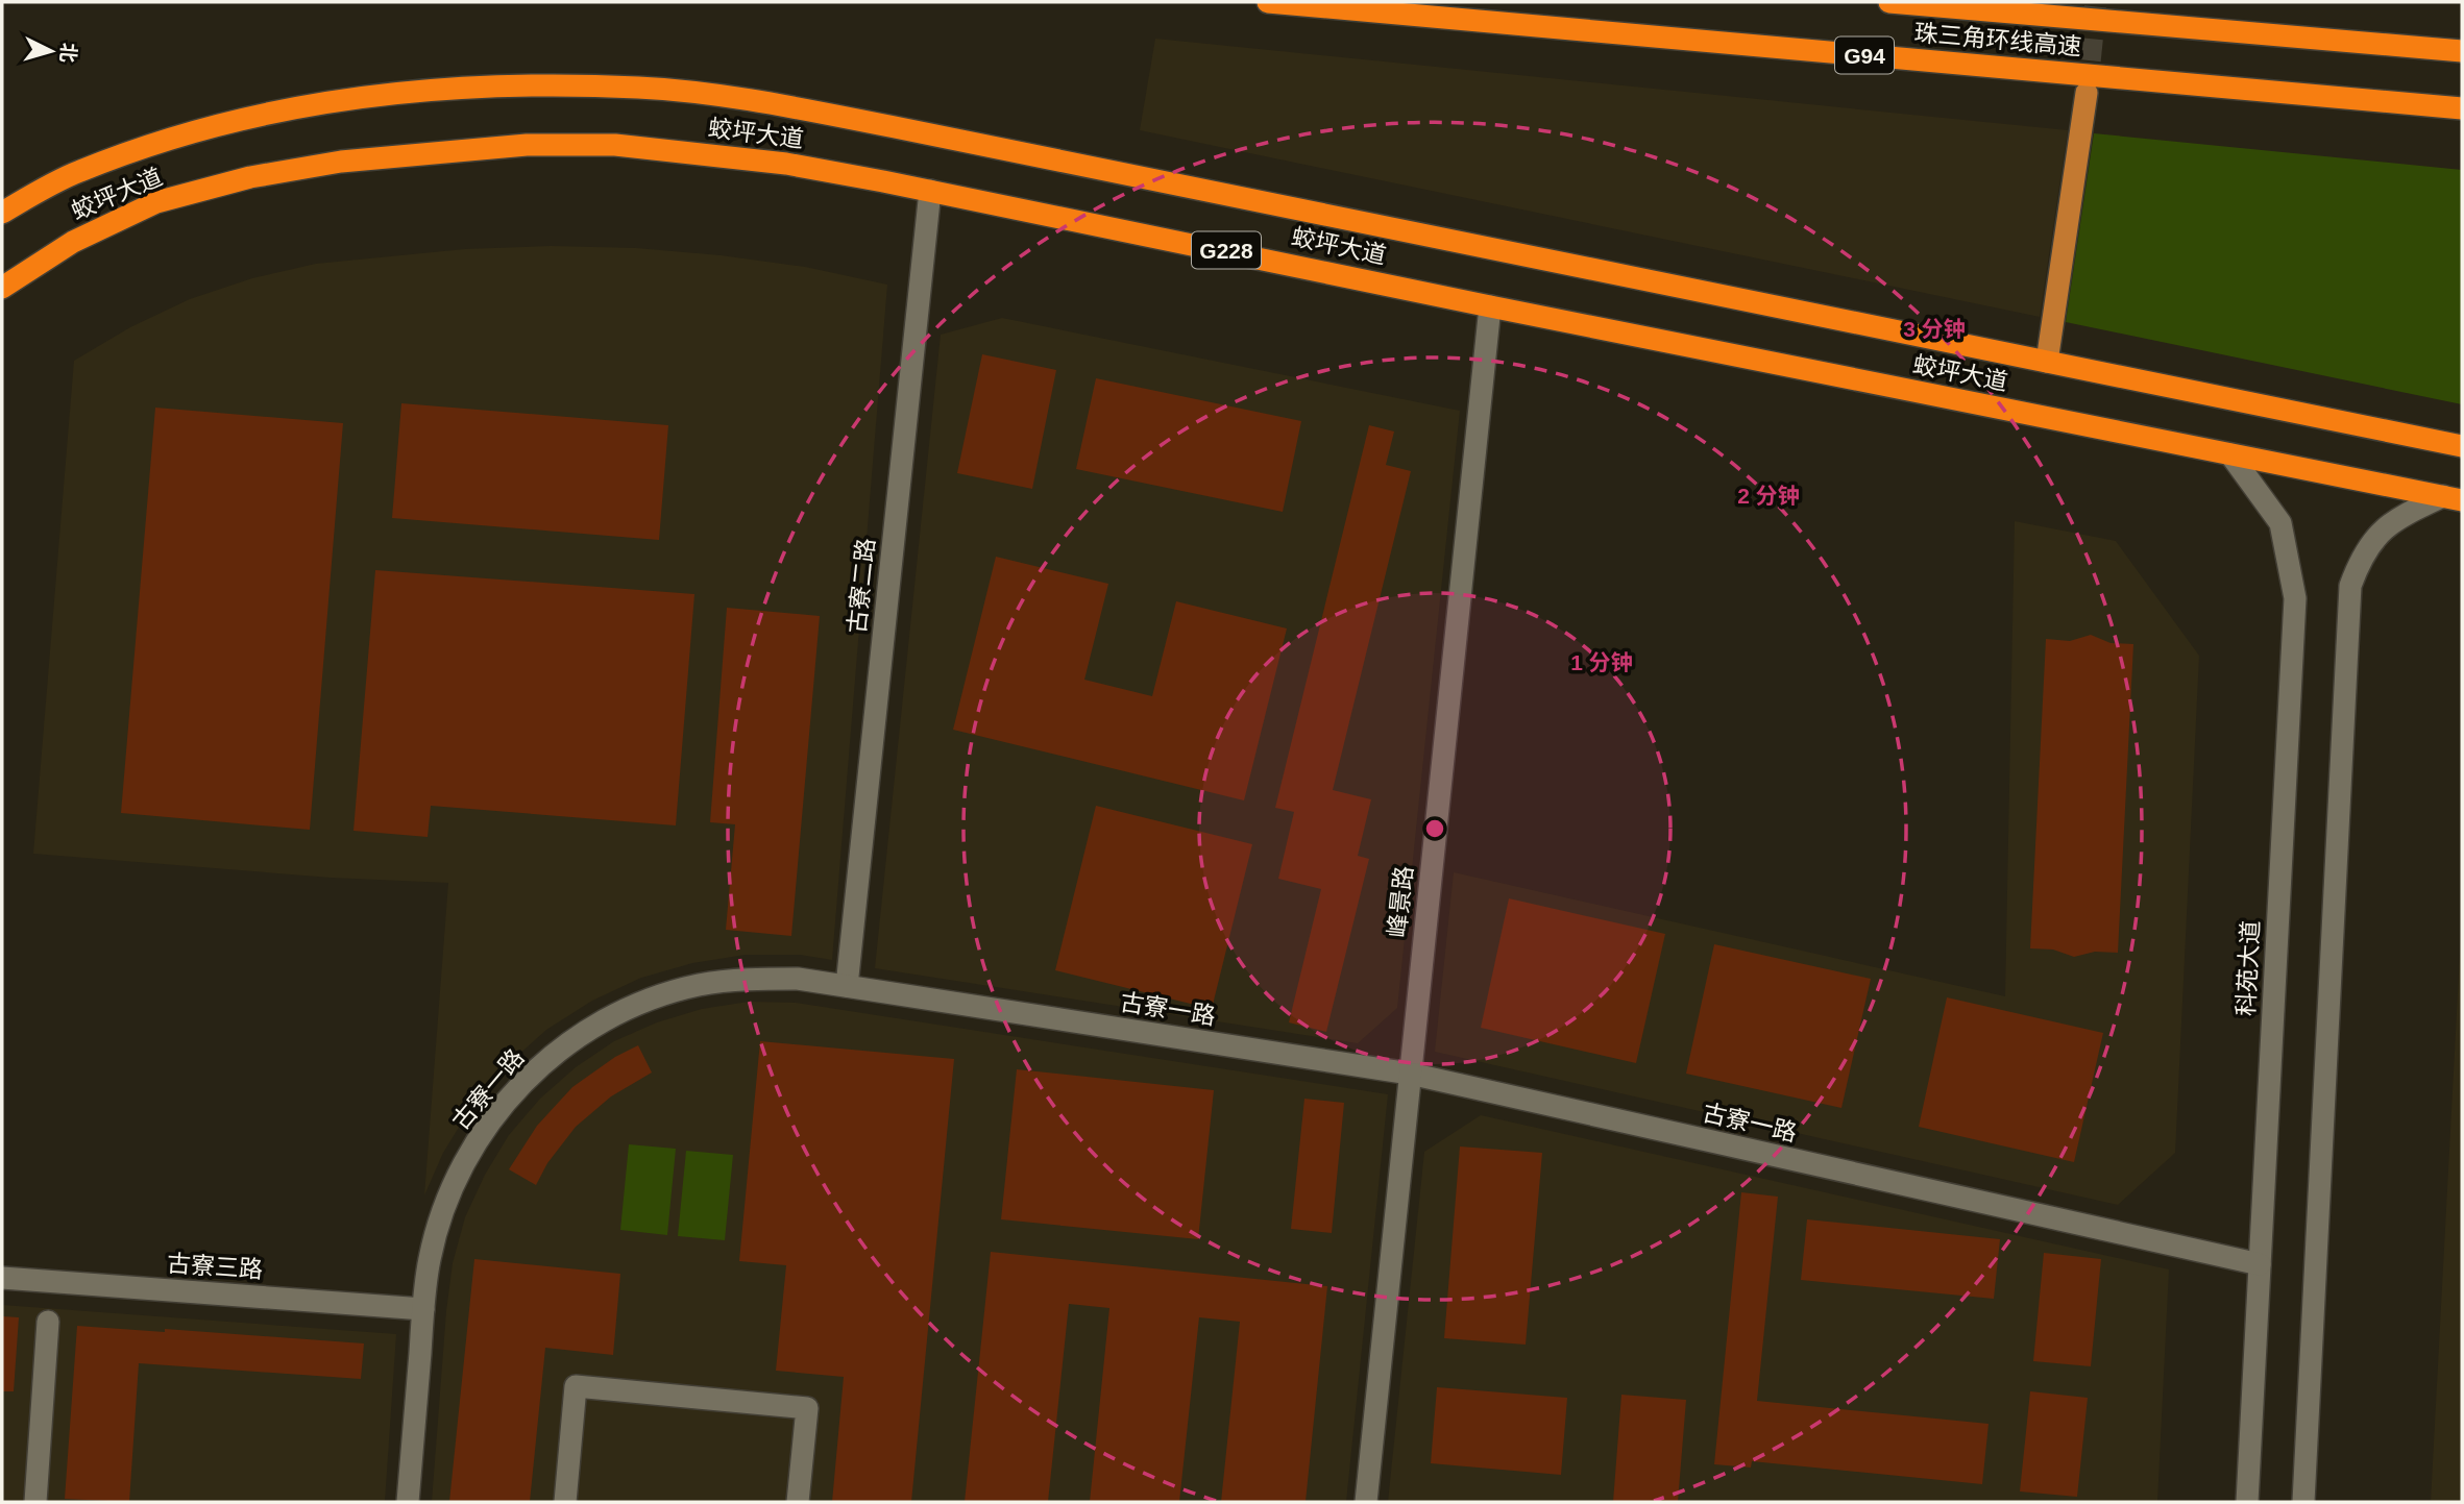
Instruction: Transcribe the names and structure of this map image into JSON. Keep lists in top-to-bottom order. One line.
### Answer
{"streets":{"highway":["珠三角环线高速","G94","蛟坪大道","G228"],"street":["古寮二路","峰景路","科苑大道","古寮一路","古寮三路"]},"crossings":[["蛟坪大道","古寮二路"],["蛟坪大道","峰景路"],["蛟坪大道","科苑大道"],["古寮二路","古寮一路"],["峰景路","古寮一路"],["科苑大道","古寮一路"],["古寮一路","古寮三路"]],"north":"right","rings":["3 分钟","2 分钟","1 分钟"]}
